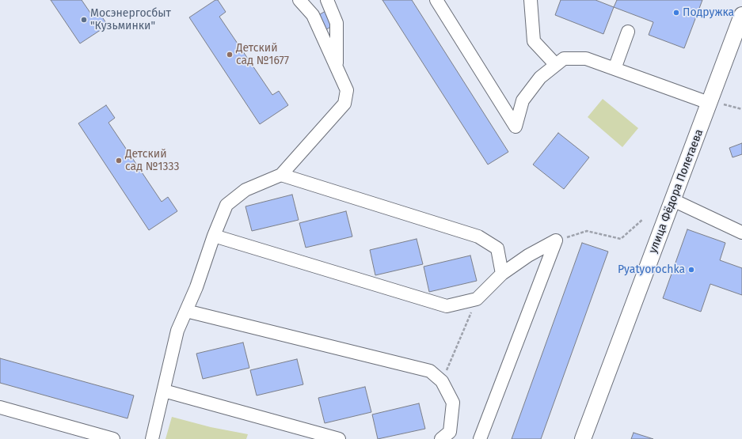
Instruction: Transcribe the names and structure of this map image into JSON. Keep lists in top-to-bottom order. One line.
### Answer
{"streets":{"main road":["улица Фёдора Полетаева"]},"places":["Подружка","Мосэнергосбыт \"Кузьминки\"","Детский сад №1677","Детский сад №1333","Pyatyorochka"]}
